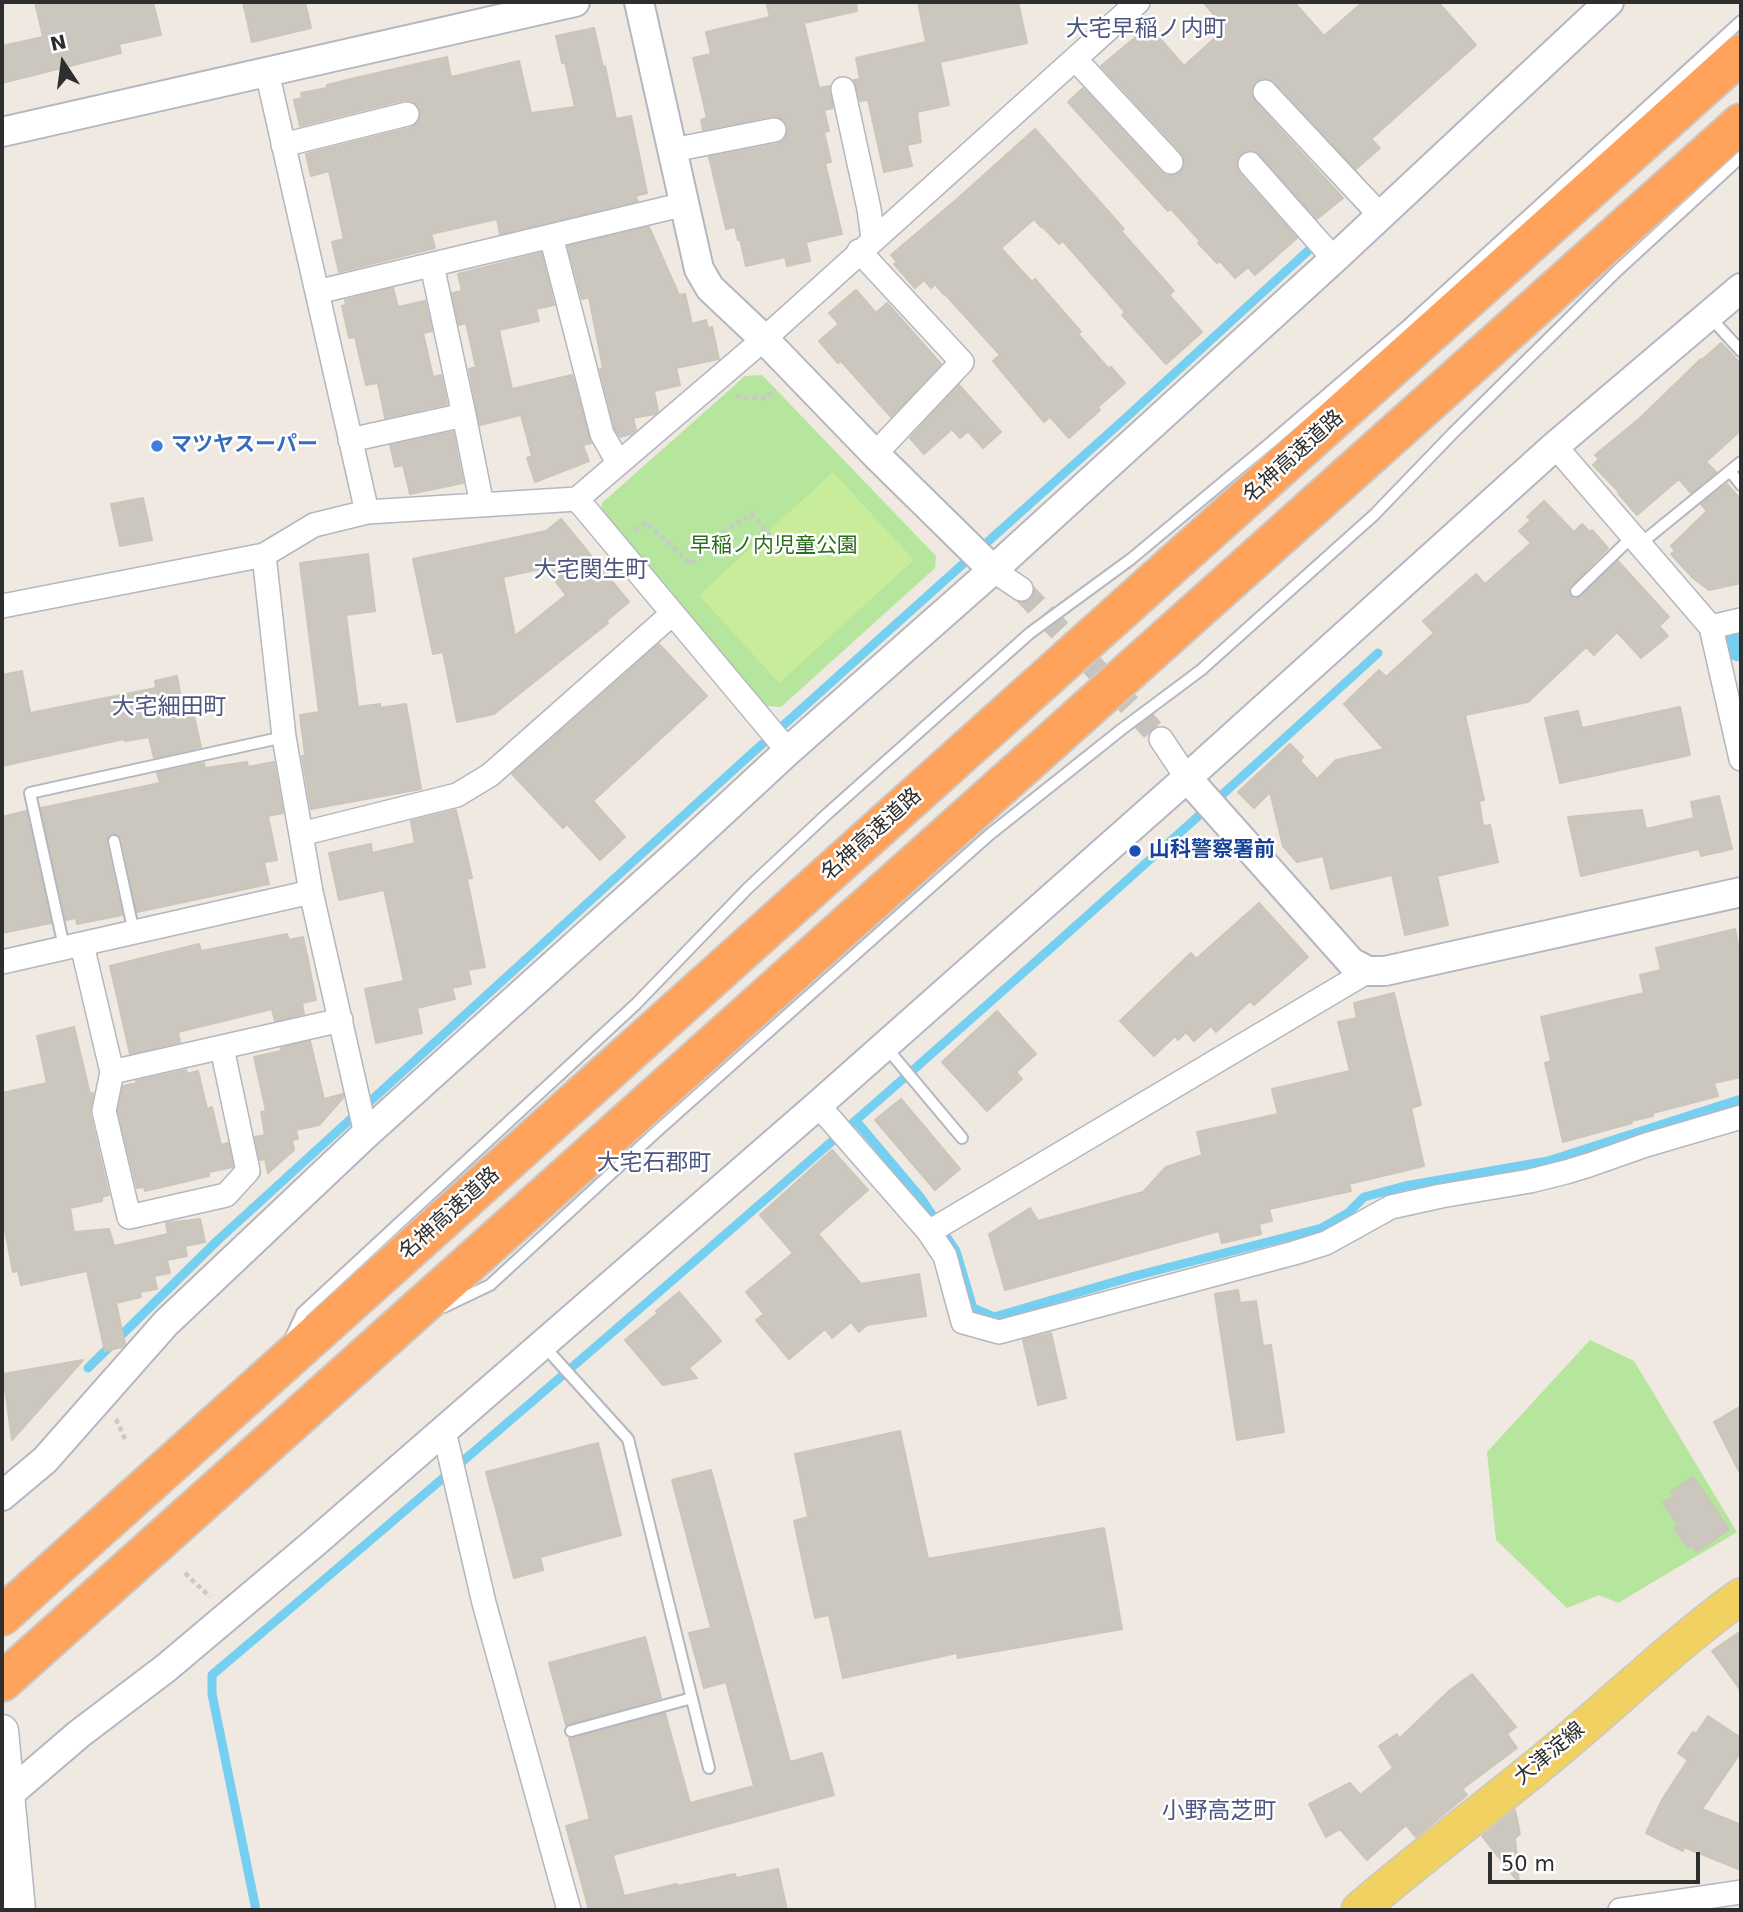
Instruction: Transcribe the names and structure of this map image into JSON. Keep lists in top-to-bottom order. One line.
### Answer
{"streets":{"highway":["名神高速道路"],"main road":["大津淀線"]},"districts":["大宅早稲ノ内町","大宅関生町","大宅細田町","大宅石郡町","小野高芝町"],"parks":["早稲ノ内児童公園"],"places":["マツヤスーパー","山科警察署前"],"scale_bar":"50 m","north":"top"}
